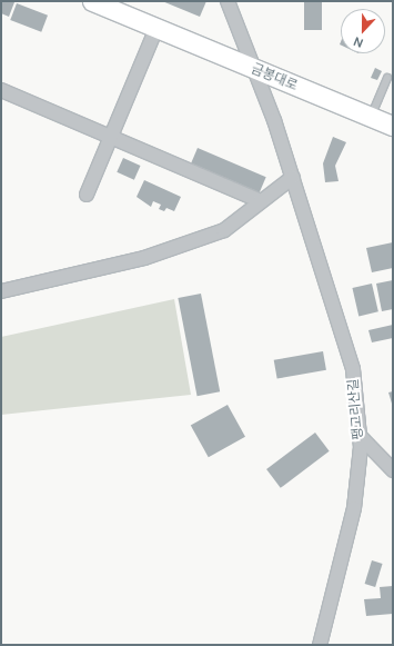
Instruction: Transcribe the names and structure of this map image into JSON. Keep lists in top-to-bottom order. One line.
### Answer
{"streets":{"street":["금봉대로","팽고리산길"]},"crossings":[["금봉대로","팽고리산길"]],"north":"bottom"}
